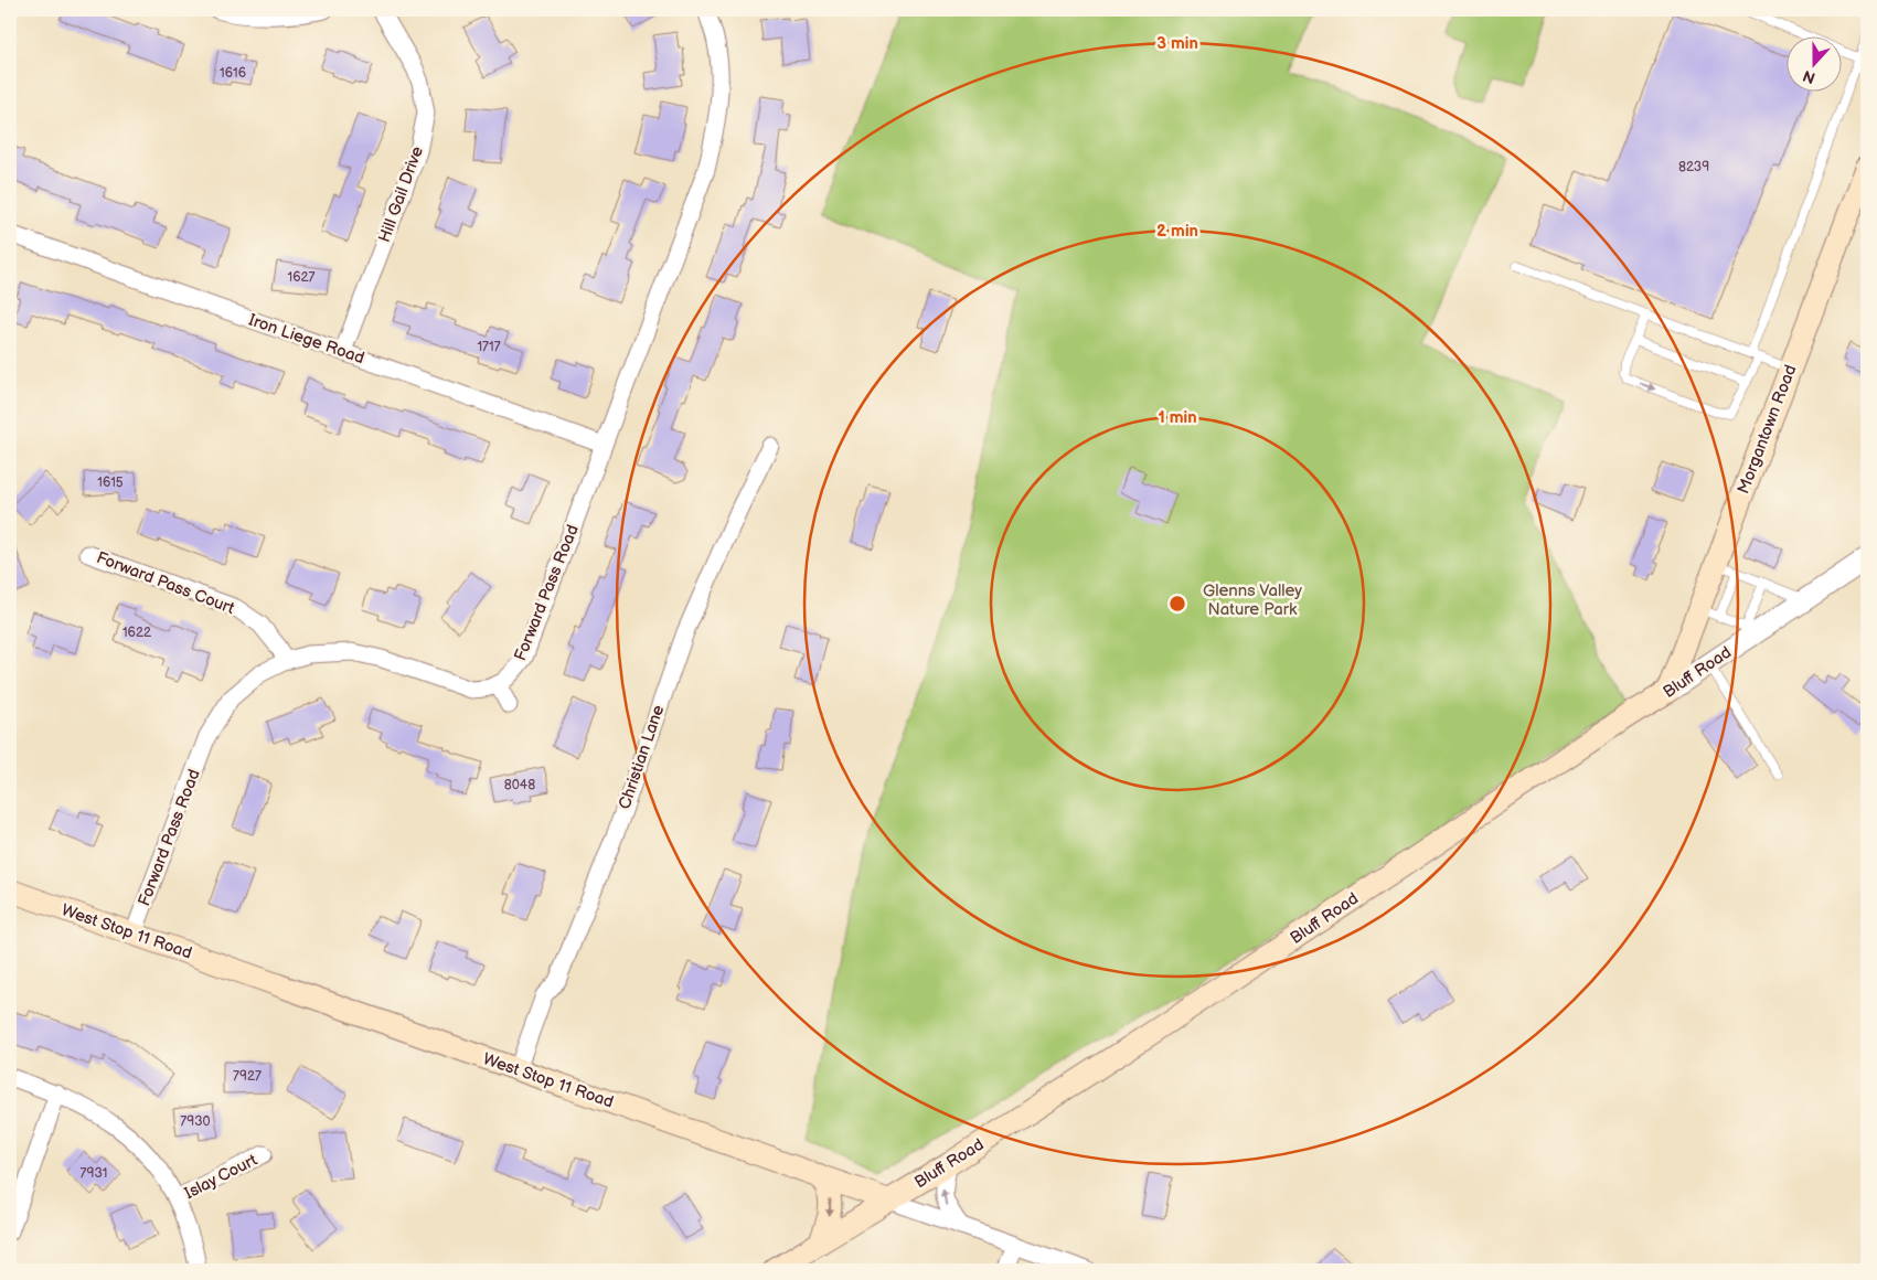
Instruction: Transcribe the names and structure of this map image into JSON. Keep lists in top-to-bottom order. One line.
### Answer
{"streets":{"main road":["Morgantown Road","Bluff Road","West Stop 11 Road"],"street":["Hill Gail Drive","Iron Liege Road","Forward Pass Court","Forward Pass Road","Christian Lane","Islay Court"]},"crossings":[["Hill Gail Drive","Iron Liege Road"],["Iron Liege Road","Forward Pass Road"],["Morgantown Road","Bluff Road"],["Forward Pass Court","Forward Pass Road"],["Forward Pass Road","West Stop 11 Road"],["Bluff Road","West Stop 11 Road"],["Christian Lane","West Stop 11 Road"]],"parks":["Glenns Valley Nature Park"],"house_numbers":["1616","8239","1627","1717","1615","1622","8048","7927","7930","7931"],"north":"bottom","rings":["3 min","2 min","1 min"]}
